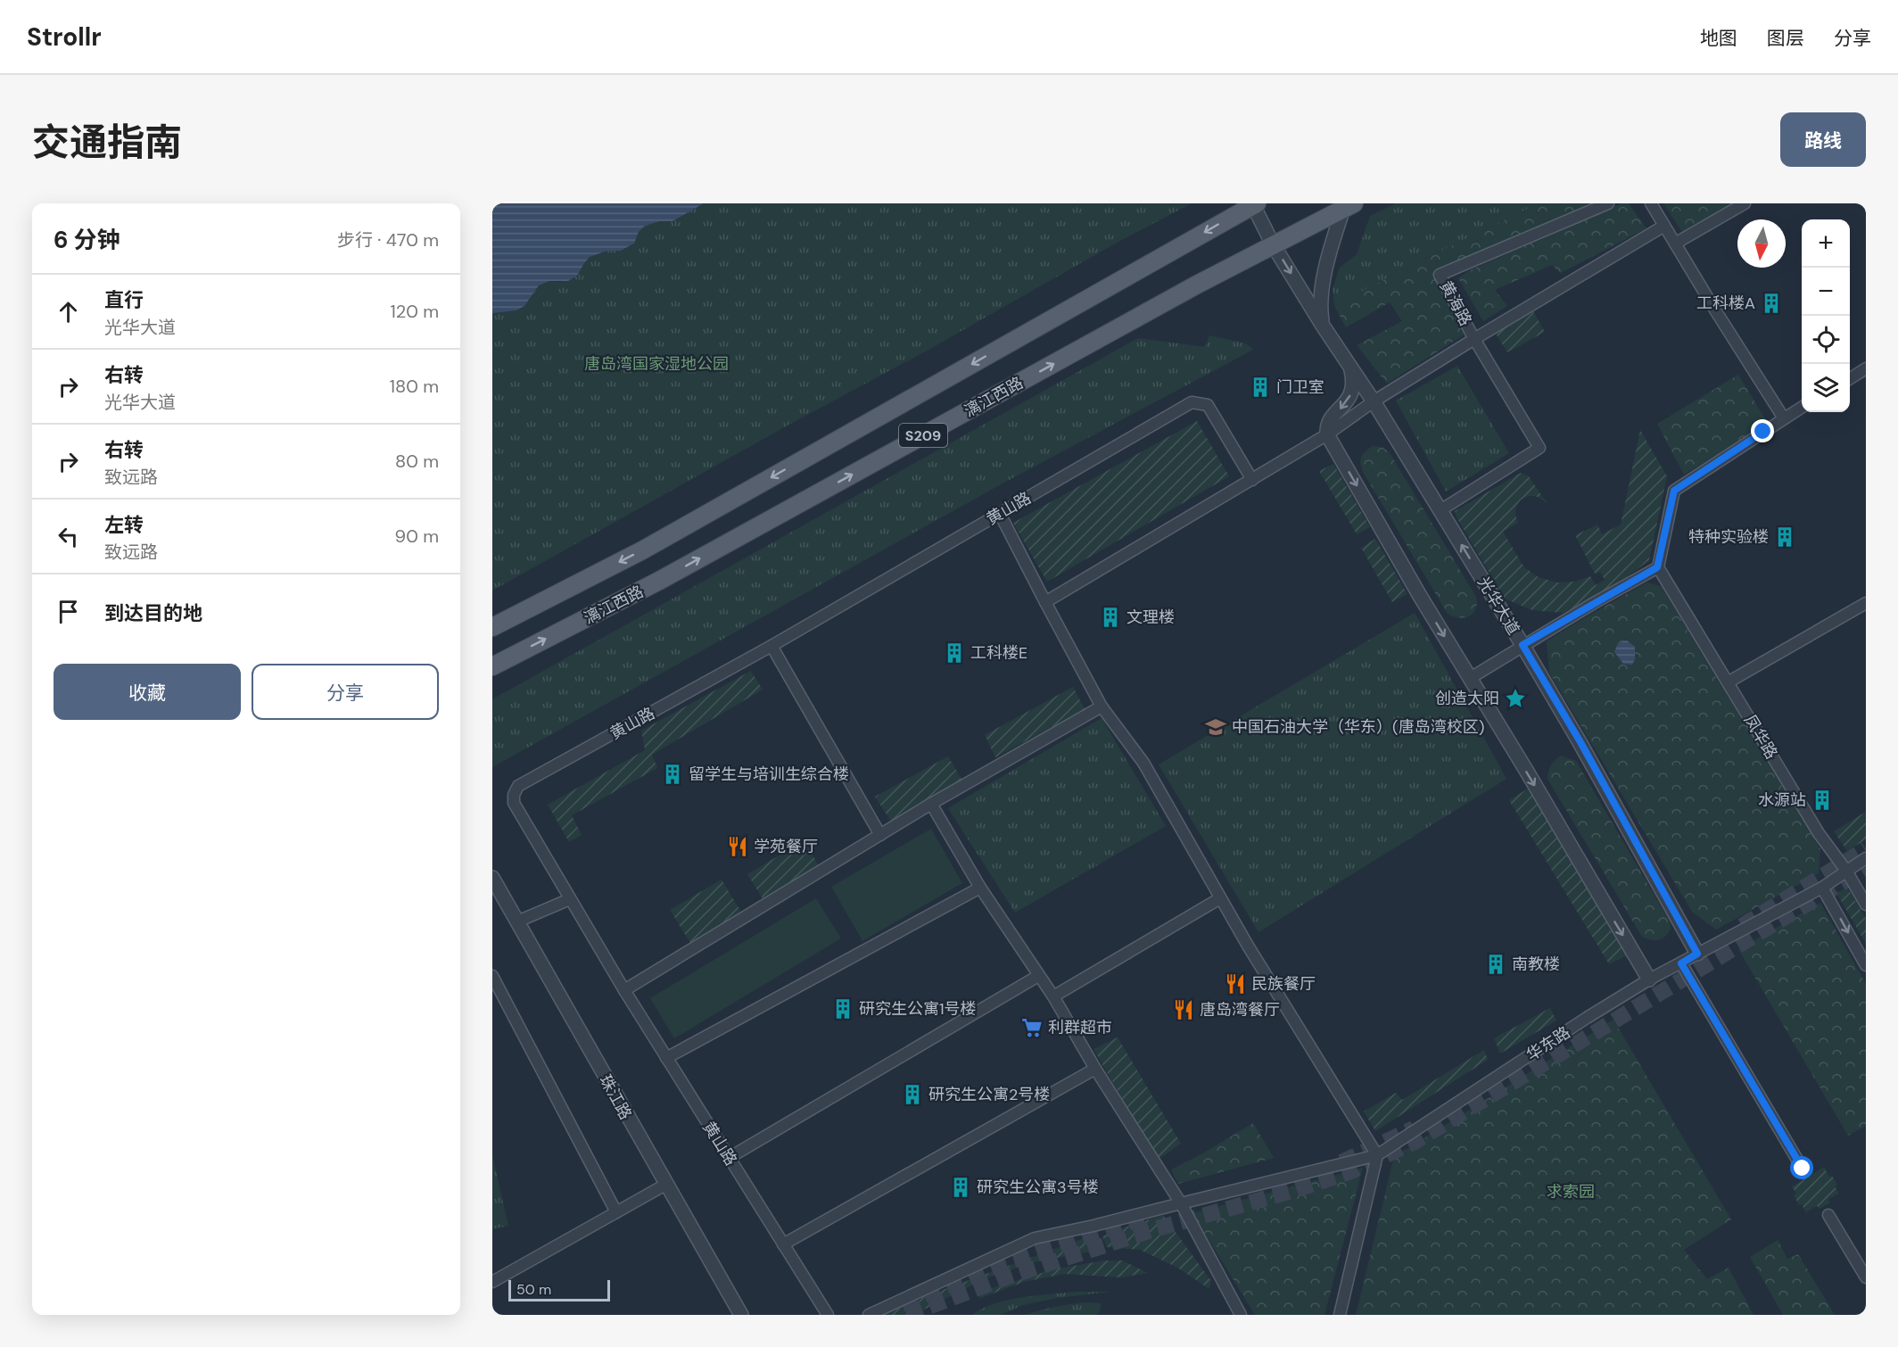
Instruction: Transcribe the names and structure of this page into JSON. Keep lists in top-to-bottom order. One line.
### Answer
{"streets":{"main road":["漓江西路","S209"],"street":["黄海路","黄山路","光华大道","凤华路","华东路","珠江路"]},"crossings":[["黄海路","黄山路"],["黄海路","光华大道"],["漓江西路","光华大道"],["S209","光华大道"],["光华大道","华东路"],["凤华路","华东路"]],"parks":["唐岛湾国家湿地公园","求索园"],"places":{"building":["工科楼A","门卫室","特种实验楼","文理楼","工科楼E","留学生与培训生综合楼","水源站","南教楼","研究生公寓1号楼","研究生公寓2号楼","研究生公寓3号楼"],"place":["创造太阳"],"school or university":["中国石油大学（华东）(唐岛湾校区)"],"restaurant":["学苑餐厅","民族餐厅","唐岛湾餐厅"],"supermarket":["利群超市"]},"scale_bar":"50 m","north":"bottom","page":{"header":"Strollr","nav":["地图","图层","分享"],"title":"交通指南","buttons":["路线",["收藏","分享"]],"heading":["6 分钟","步行 · 470 m"],"map_buttons":["+","−"],"list":[["直行","光华大道","120 m"],["右转","光华大道","180 m"],["右转","致远路","80 m"],["左转","致远路","90 m"],"到达目的地"],"scale":"50 m"}}
